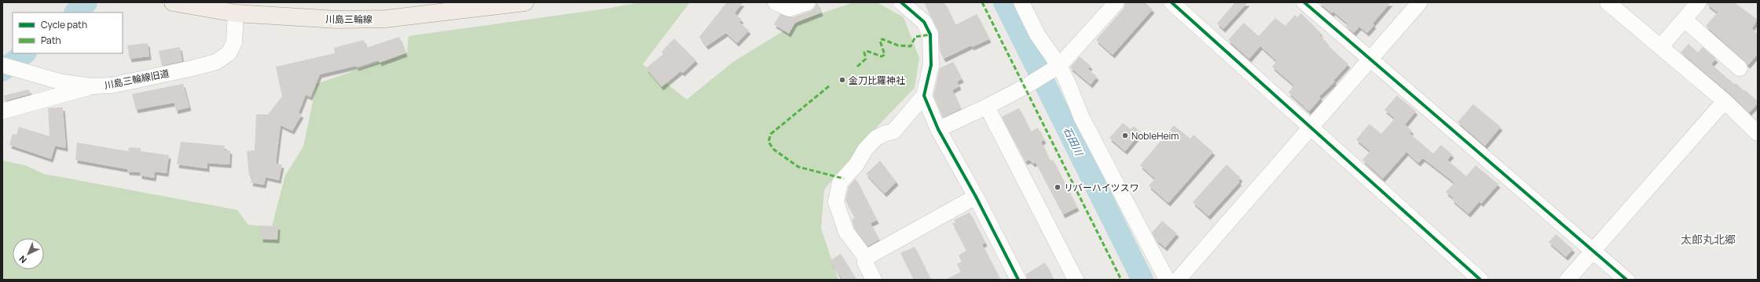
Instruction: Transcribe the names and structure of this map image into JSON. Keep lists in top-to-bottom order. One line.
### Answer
{"streets":{"main road":["川島三輪線"],"street":["川島三輪線旧道"]},"crossings":[["川島三輪線","川島三輪線旧道"]],"districts":["太郎丸北郷"],"water":["石田川"],"places":["金刀比羅神社","NobleHeim","リバーハイツスワ"],"legend":["Cycle path","Path"],"north":"bottom left"}
